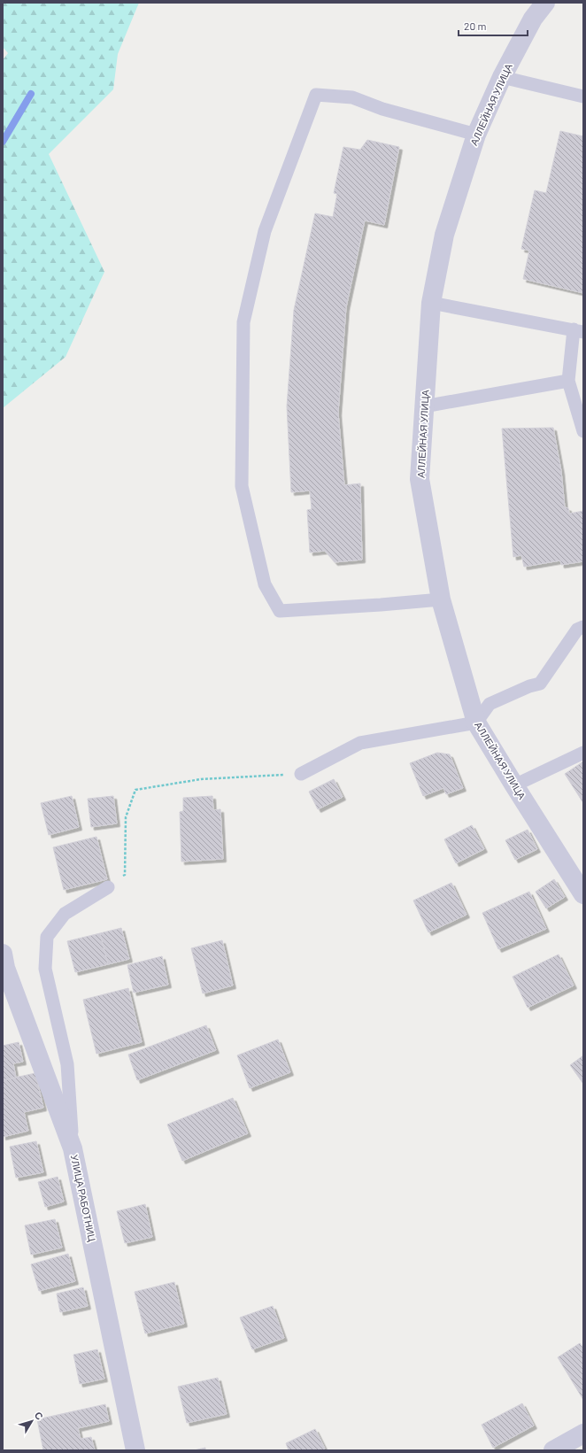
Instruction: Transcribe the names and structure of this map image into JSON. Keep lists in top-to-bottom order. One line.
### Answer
{"streets":{"street":["АЛЛЕЙНАЯ УЛИЦА","УЛИЦА РАБОТНИЦ"]},"scale_bar":"20 m","north":"top right"}
